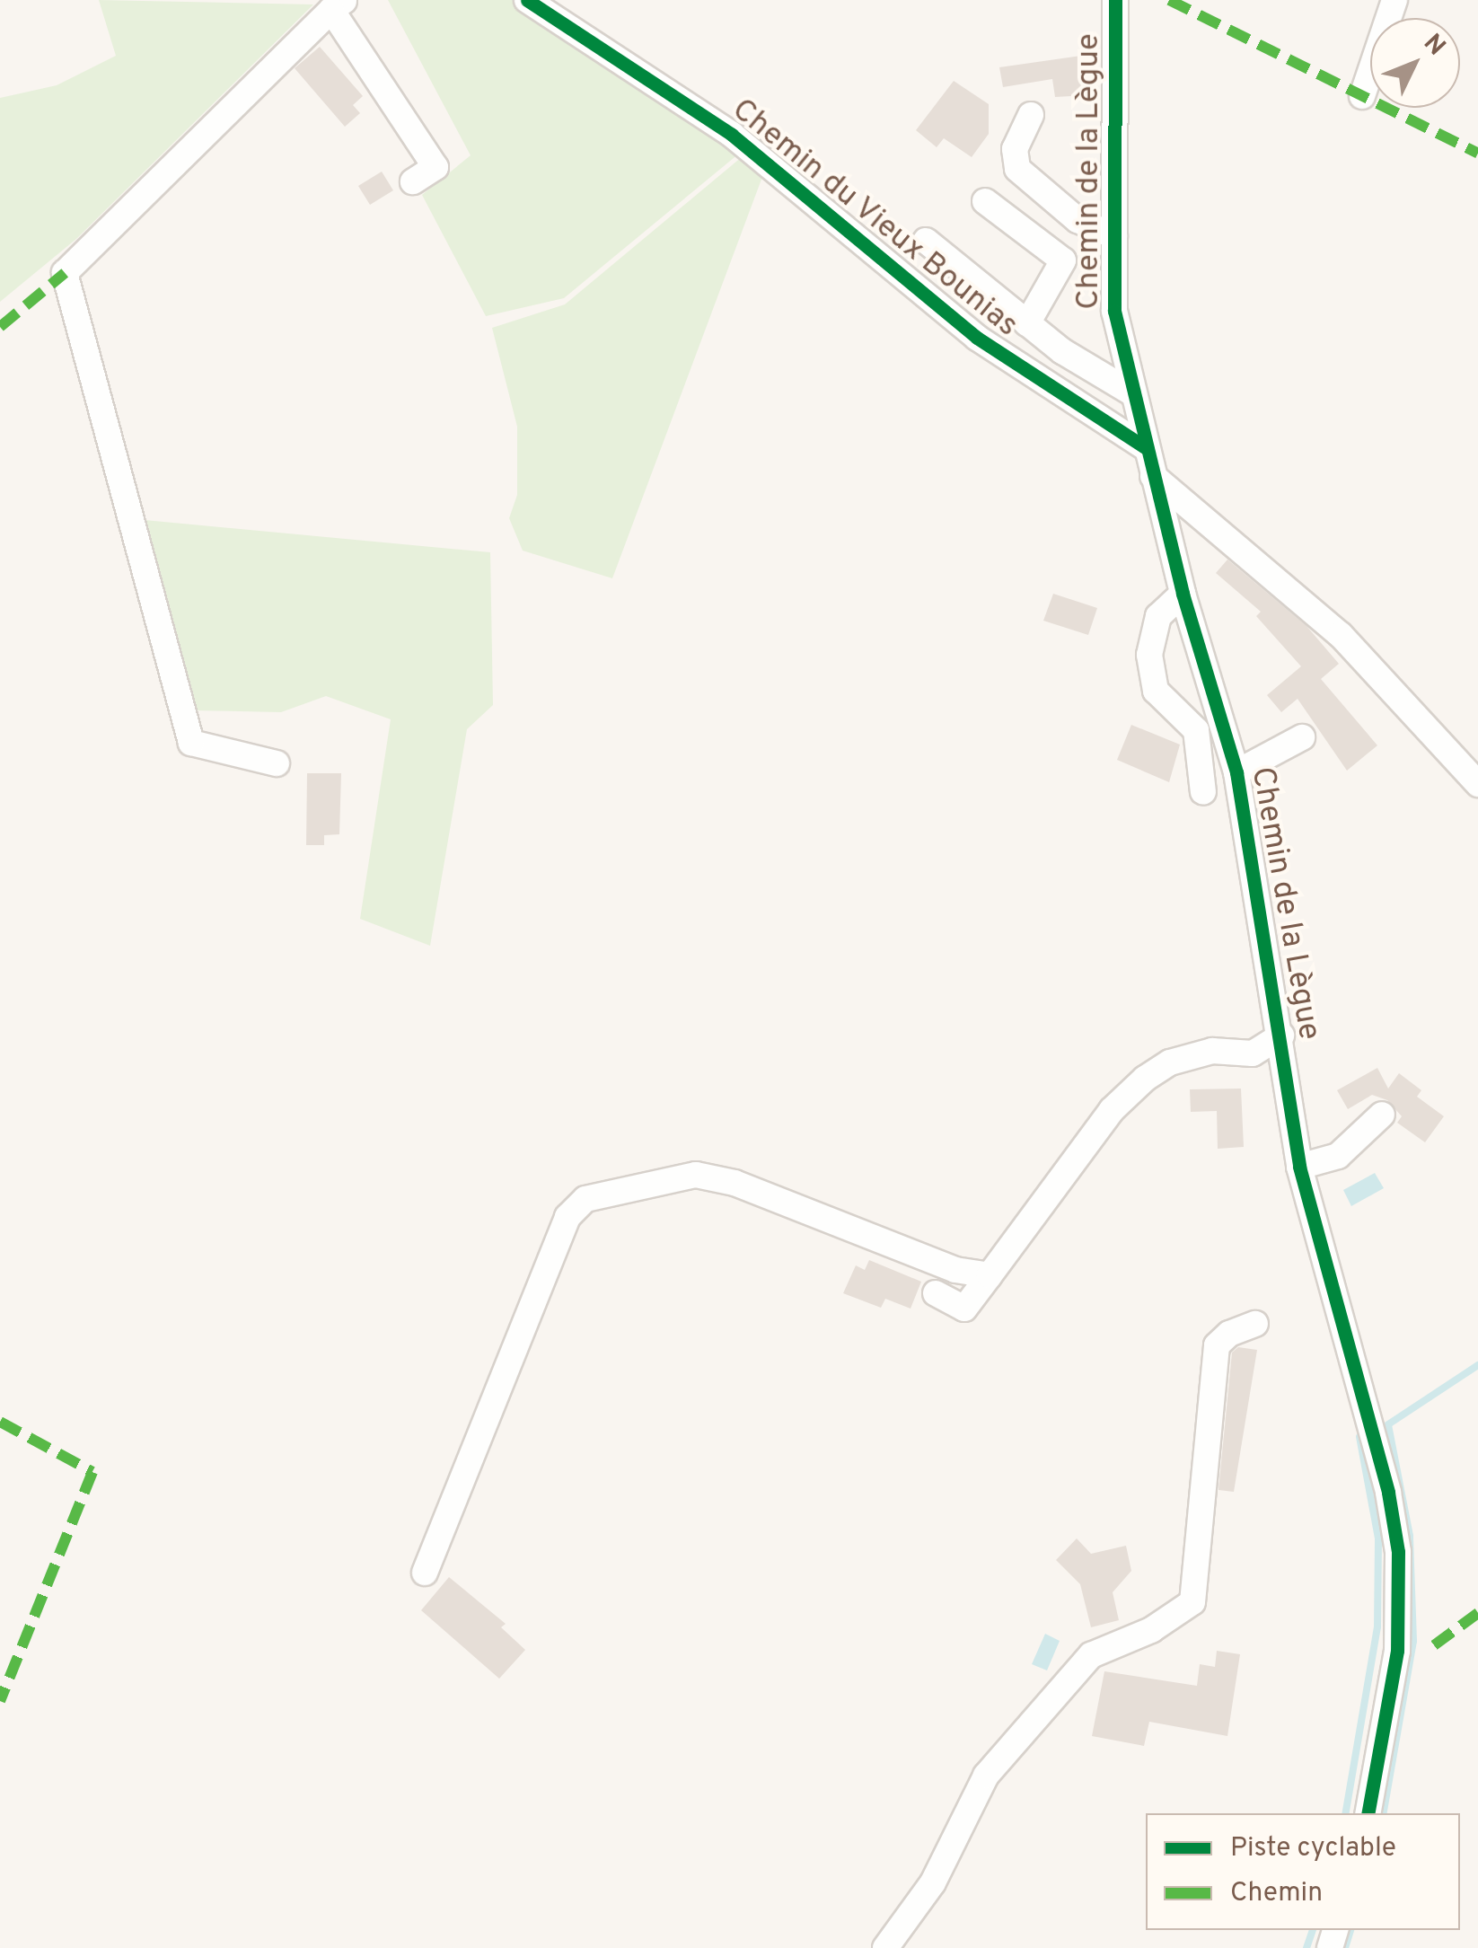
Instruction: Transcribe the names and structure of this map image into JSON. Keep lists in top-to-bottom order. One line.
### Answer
{"streets":{"street":["Chemin de la Lègue","Chemin du Vieux Bounias"]},"crossings":[["Chemin de la Lègue","Chemin du Vieux Bounias"]],"legend":["Piste cyclable","Chemin"],"north":"top right"}
